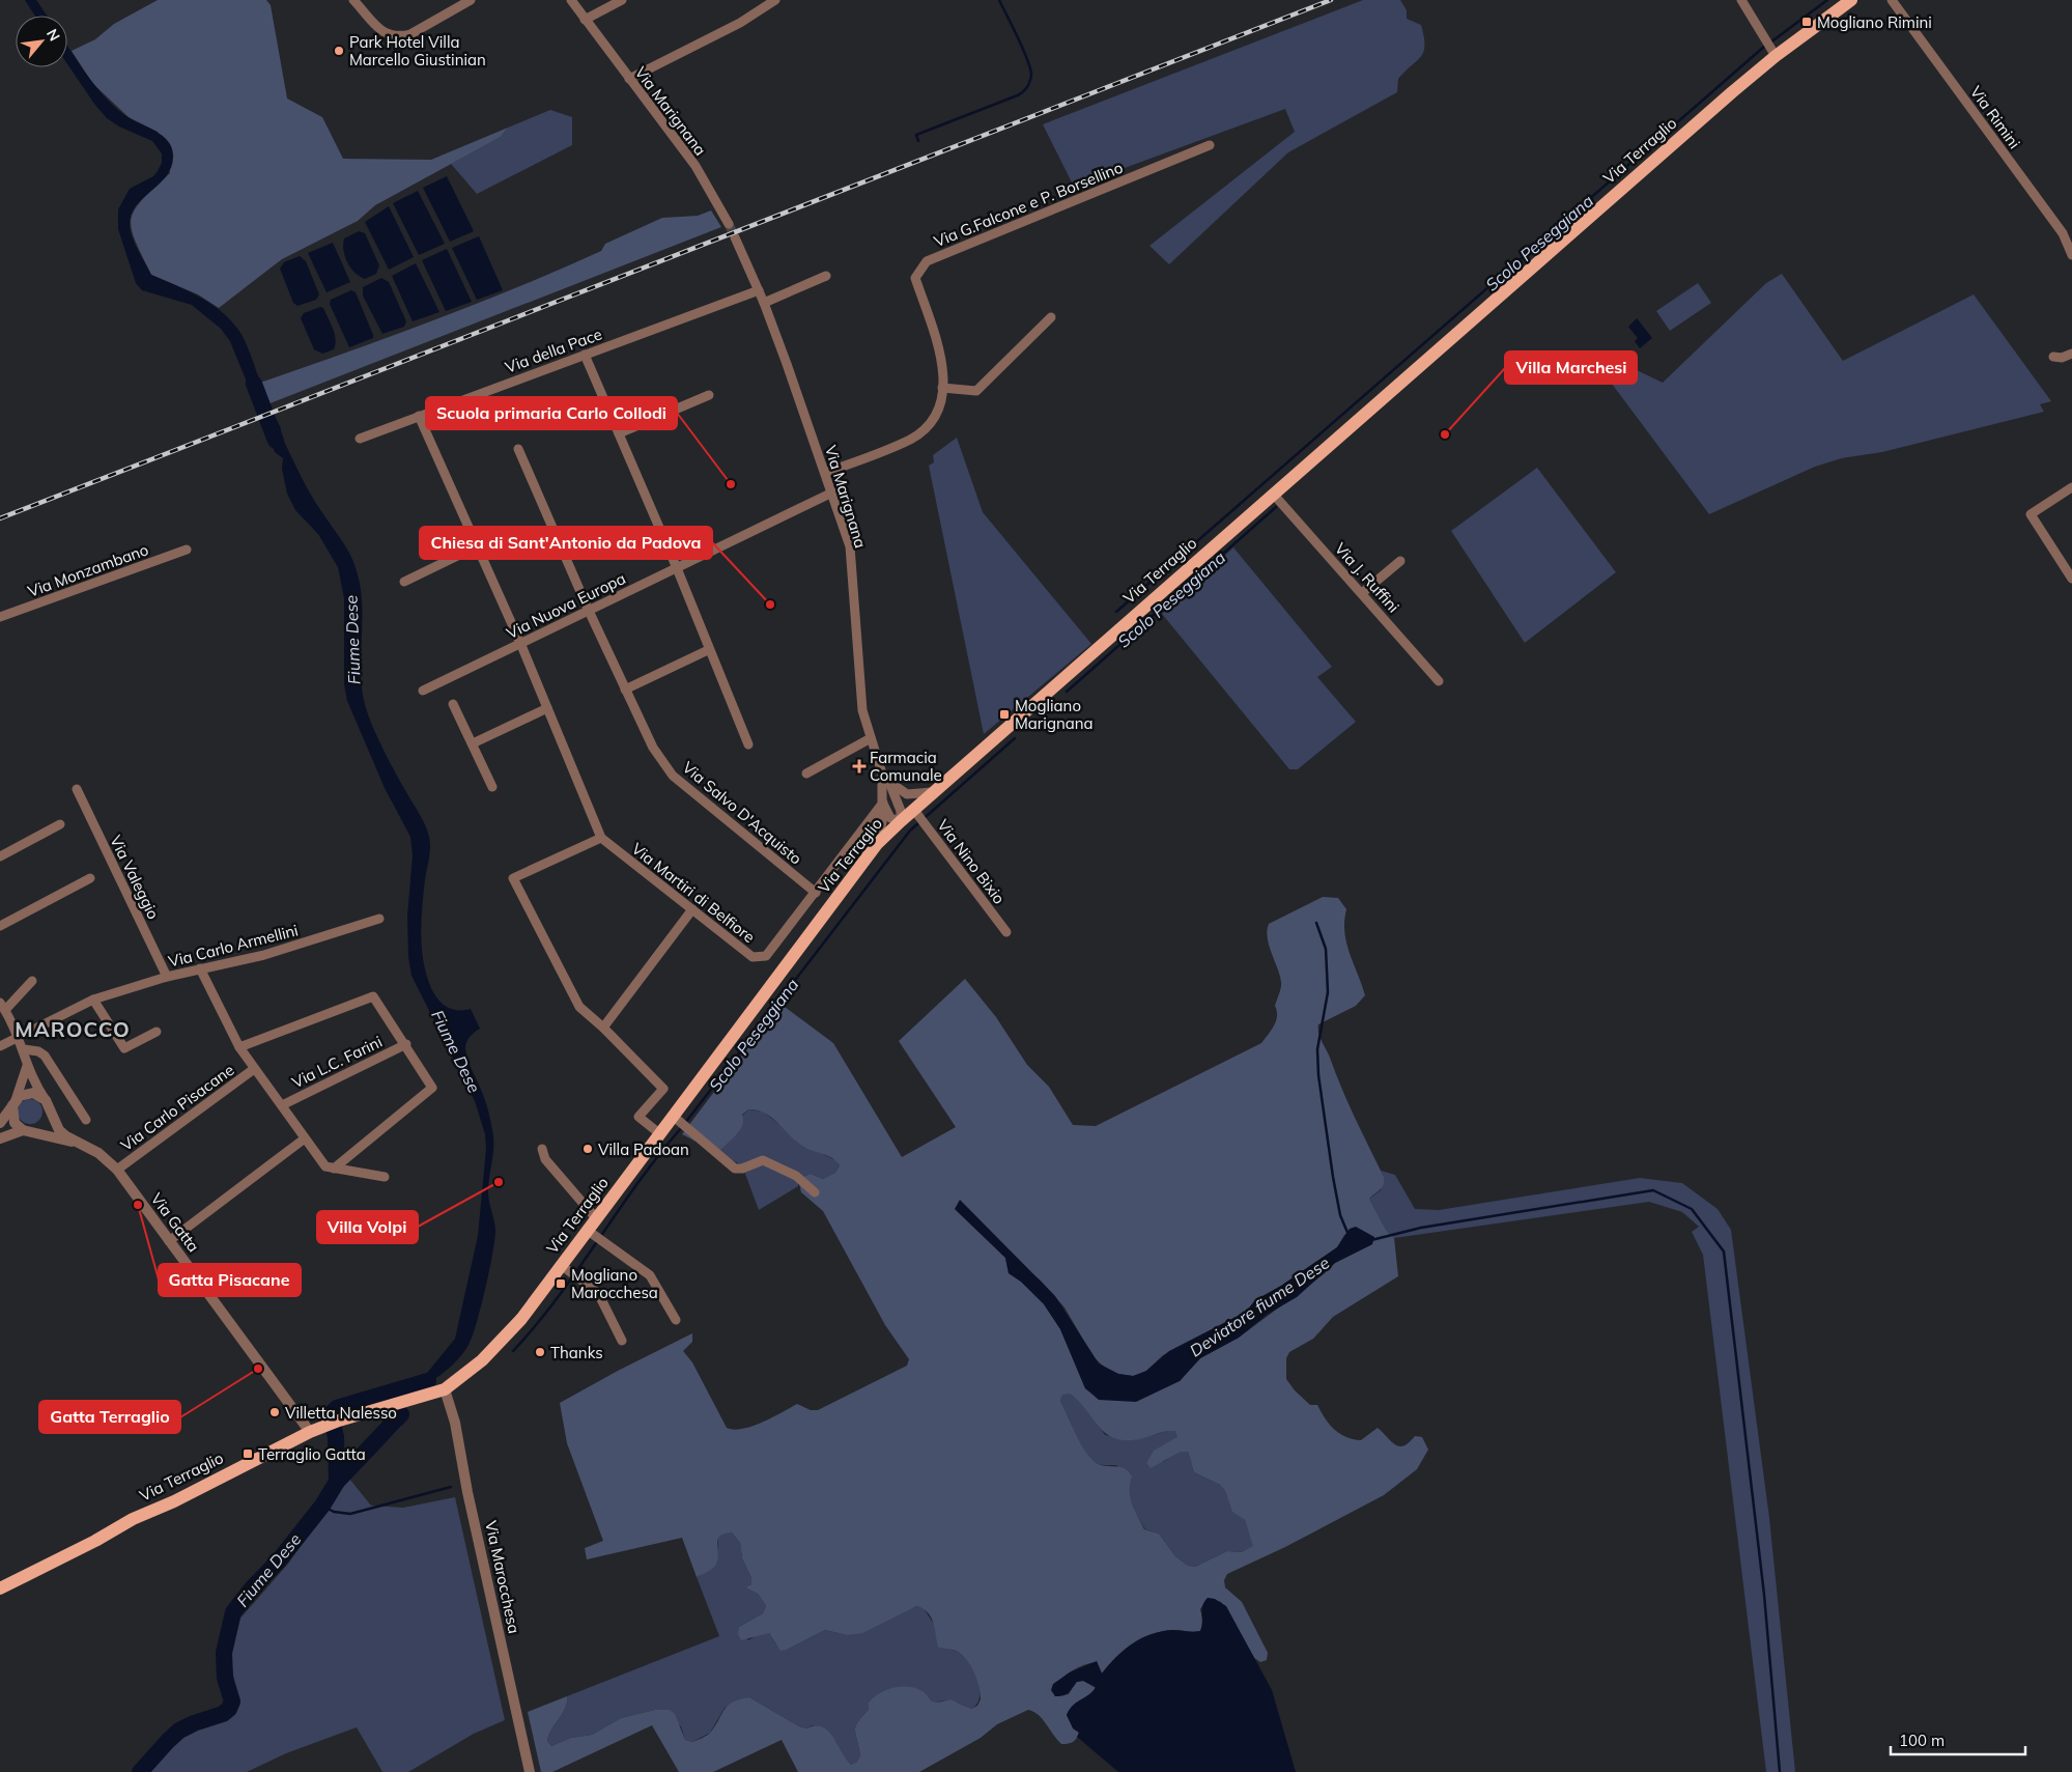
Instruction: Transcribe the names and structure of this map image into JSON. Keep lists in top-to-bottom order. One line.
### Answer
{"streets":{"main road":["Via Terraglio"],"street":["Via Marignana","Via Rimini","Via G.Falcone e P. Borsellino","Via della Pace","Via Monzambano","Via J. Ruffini","Via Nuova Europa","Via Salvo D'Acquisto","Via Nino Bixio","Via Valeggio","Via Martiri di Belfiore","Via Carlo Armellini","Via L.C. Farini","Via Carlo Pisacane","Via Gatta","Via Marocchesa"]},"crossings":[["Via Marignana","Via Terraglio"],["Via Marignana","Via G.Falcone e P. Borsellino"],["Via Marignana","Via della Pace"],["Via Marignana","Via Nuova Europa"],["Via Marignana","Via Martiri di Belfiore"],["Via Terraglio","Via J. Ruffini"],["Via Terraglio","Via Nino Bixio"],["Via Terraglio","Via Gatta"],["Via Terraglio","Via Marocchesa"],["Via della Pace","Via Martiri di Belfiore"],["Via Nuova Europa","Via Salvo D'Acquisto"],["Via Nuova Europa","Via Martiri di Belfiore"],["Via Salvo D'Acquisto","Via Martiri di Belfiore"],["Via Valeggio","Via Carlo Armellini"],["Via Carlo Pisacane","Via Gatta"]],"districts":["MAROCCO"],"water":["Scolo Peseggiana","Fiume Dese","Deviatore fiume Dese"],"places":{"transit":["Mogliano Rimini","Mogliano Marignana","Mogliano Marocchesa","Terraglio Gatta"],"other":["Park Hotel Villa Marcello Giustinian","Villa Marchesi","Scuola primaria Carlo Collodi","Chiesa di Sant'Antonio da Padova","Villa Padoan","Villa Volpi","Gatta Pisacane","Thanks","Gatta Terraglio","Villetta Nalesso"],"health":["Farmacia Comunale"]},"scale_bar":"100 m","north":"top right"}
